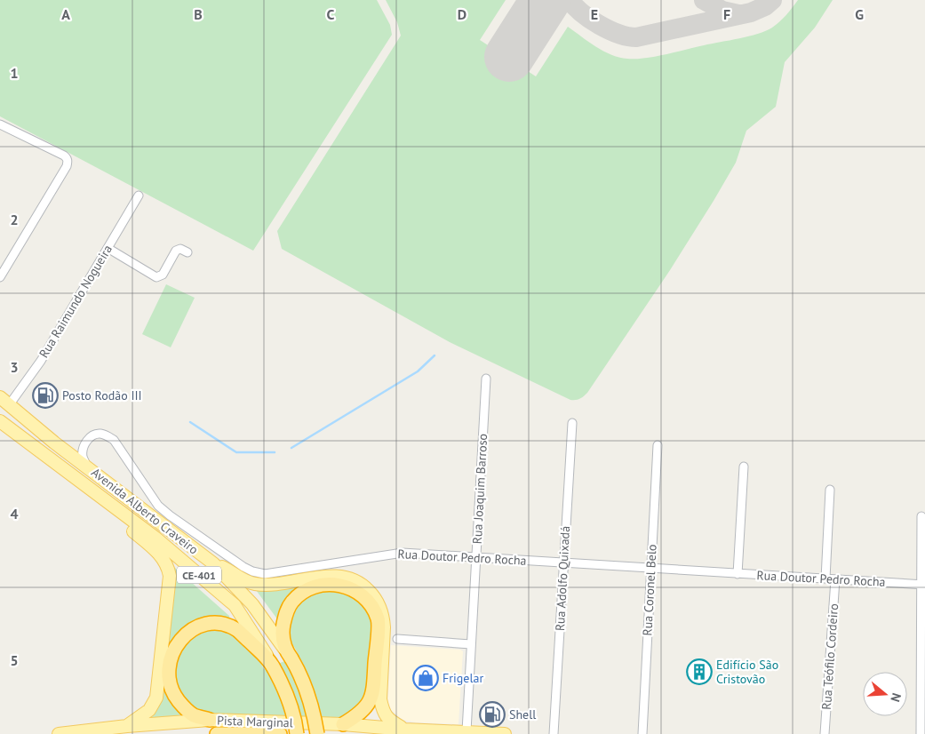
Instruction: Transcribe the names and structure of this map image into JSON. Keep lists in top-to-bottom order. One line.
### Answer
{"streets":{"highway":["Avenida Alberto Craveiro","CE-401"],"main road":["Pista Marginal"],"street":["Rua Raimundo Nogueira","Rua Joaquim Barroso","Rua Doutor Pedro Rocha","Rua Adolfo Quixadá","Rua Coronel Belo","Rua Teófilo Cordeiro"]},"crossings":[["Rua Raimundo Nogueira","Avenida Alberto Craveiro"],["Rua Joaquim Barroso","Rua Doutor Pedro Rocha"],["Rua Joaquim Barroso","Pista Marginal"],["Avenida Alberto Craveiro","Rua Doutor Pedro Rocha"],["Rua Doutor Pedro Rocha","Rua Adolfo Quixadá"],["Rua Doutor Pedro Rocha","Rua Coronel Belo"],["Rua Doutor Pedro Rocha","Rua Teófilo Cordeiro"]],"places":{"fuel station":["Posto Rodão III","Shell"],"building":["Edifício São Cristovão"],"shop":["Frigelar"]},"north":"right","grid":{"columns":["A","B","C","D","E","F","G"],"rows":["1","2","3","4","5"]}}
